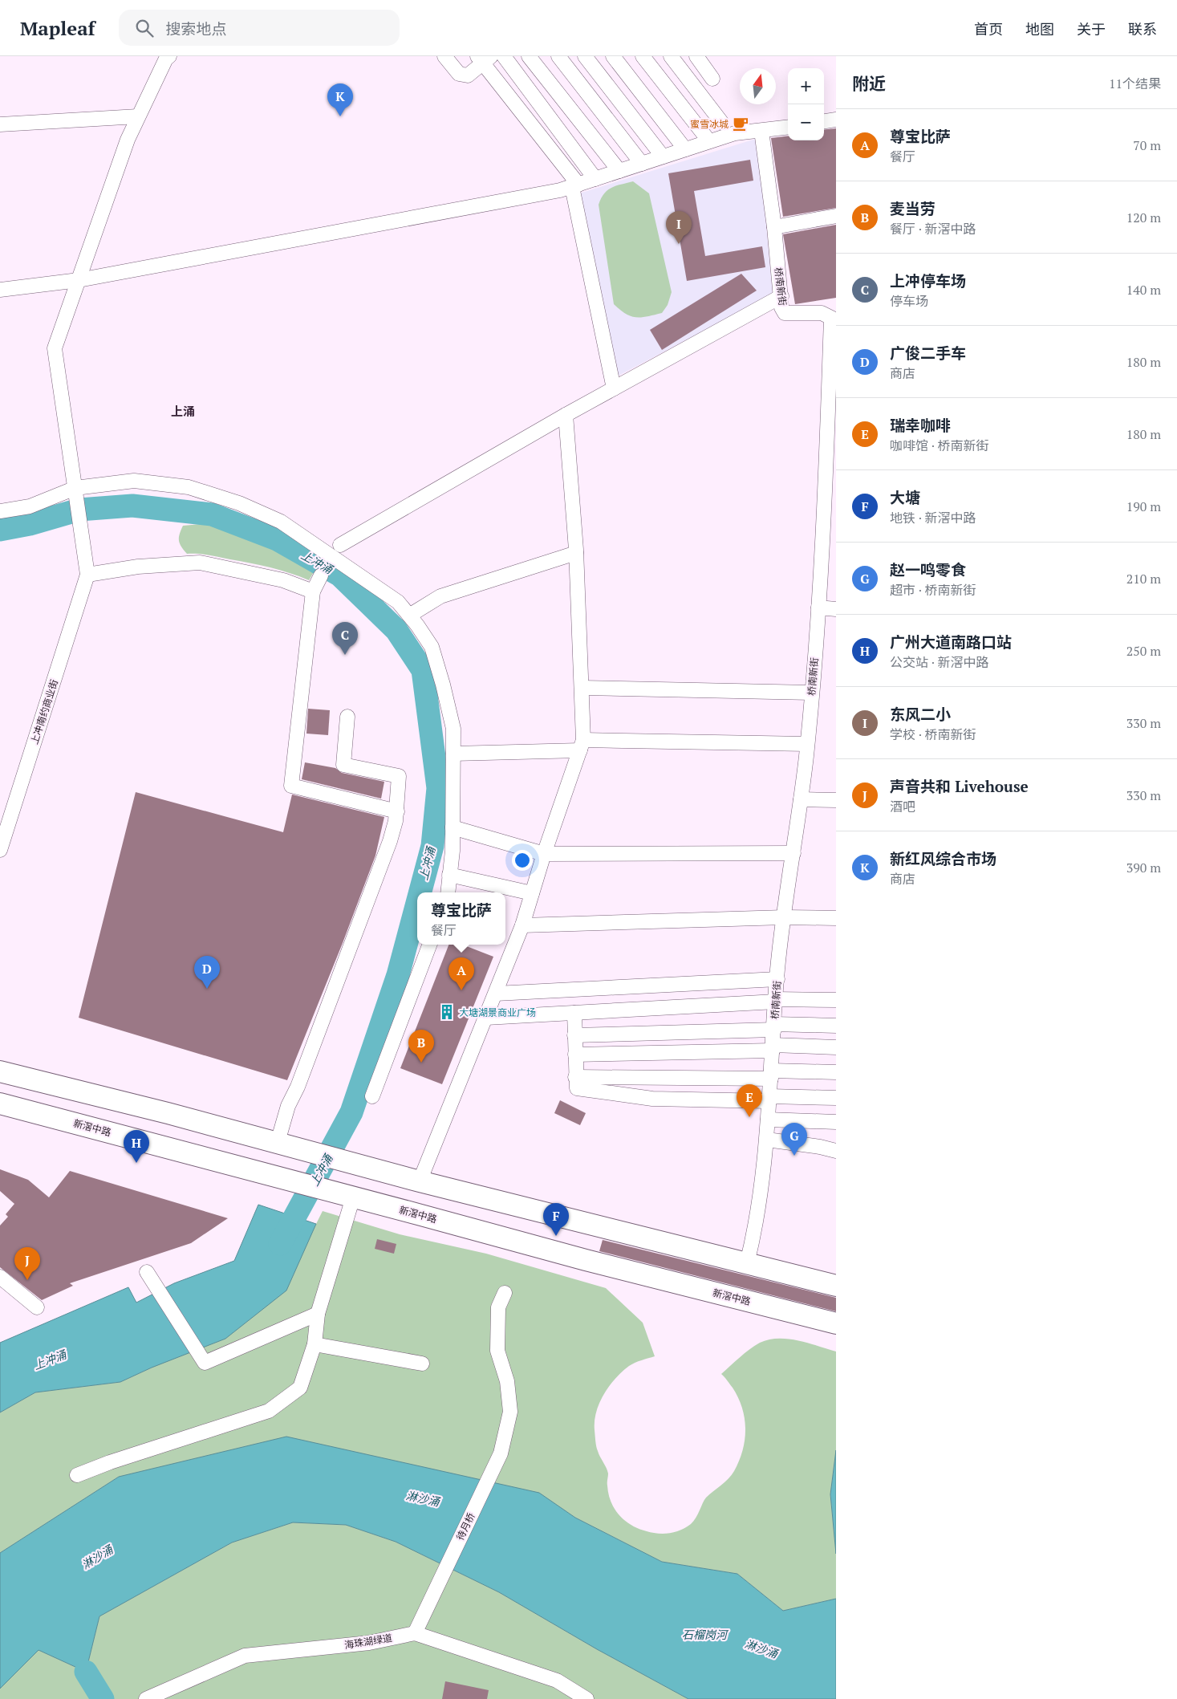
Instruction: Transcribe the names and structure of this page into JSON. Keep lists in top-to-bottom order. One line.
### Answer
{"streets":{"highway":["新滘中路"],"street":["桥南新街","上冲南约商业街","待月桥","海珠湖绿道"]},"crossings":[["待月桥","海珠湖绿道"]],"districts":["上涌"],"water":["上冲涌","淋沙涌","石榴岗河"],"places":{"cafe":["蜜雪冰城"],"building":["大塘湖景商业广场"]},"north":"top","page":{"header":"Mapleaf","search":"搜索地点","nav":["首页","地图","关于","联系"],"heading":["附近","11个结果"],"map_buttons":["+","−"],"pins":["K","I","C","D","A","B","E","G","H","F","J"],"list":[{"mark":"A","name":"尊宝比萨","note":"餐厅","value":"70 m"},{"mark":"B","name":"麦当劳","note":"餐厅 · 新滘中路","value":"120 m"},{"mark":"C","name":"上冲停车场","note":"停车场","value":"140 m"},{"mark":"D","name":"广俊二手车","note":"商店","value":"180 m"},{"mark":"E","name":"瑞幸咖啡","note":"咖啡馆 · 桥南新街","value":"180 m"},{"mark":"F","name":"大塘","note":"地铁 · 新滘中路","value":"190 m"},{"mark":"G","name":"赵一鸣零食","note":"超市 · 桥南新街","value":"210 m"},{"mark":"H","name":"广州大道南路口站","note":"公交站 · 新滘中路","value":"250 m"},{"mark":"I","name":"东风二小","note":"学校 · 桥南新街","value":"330 m"},{"mark":"J","name":"声音共和 Livehouse","note":"酒吧","value":"330 m"},{"mark":"K","name":"新红风综合市场","note":"商店","value":"390 m"}],"popup":["尊宝比萨","餐厅"]}}
